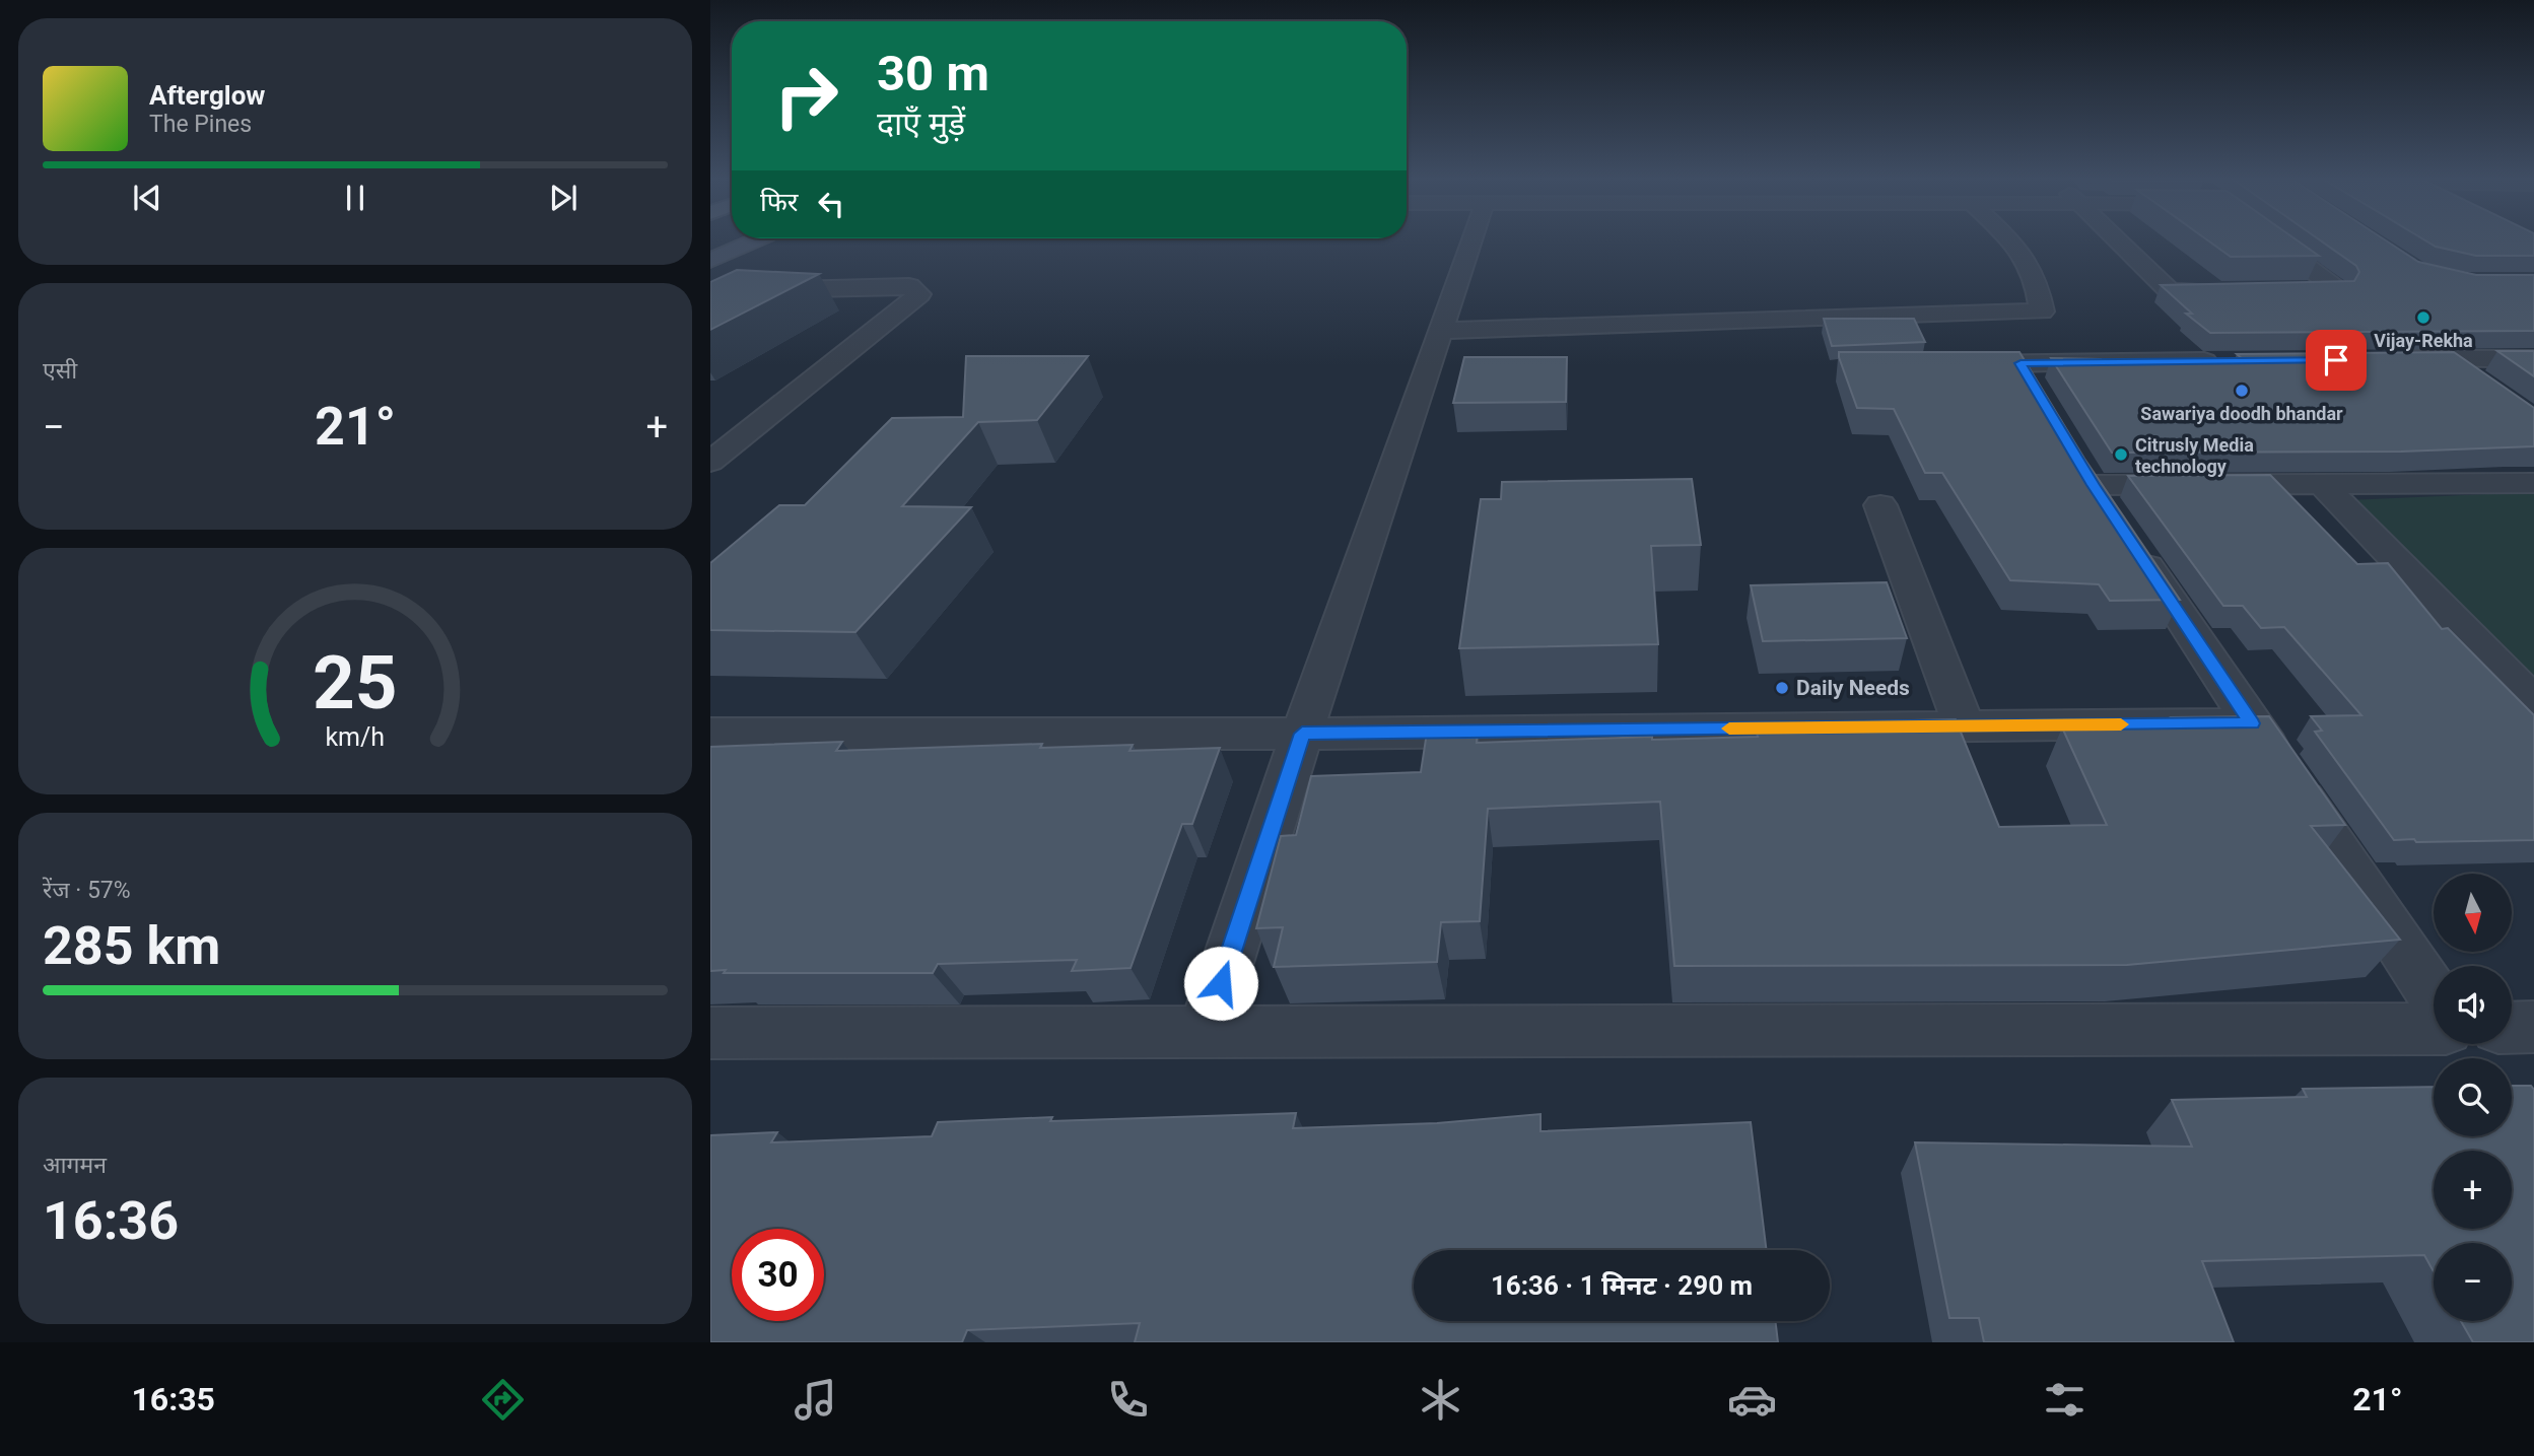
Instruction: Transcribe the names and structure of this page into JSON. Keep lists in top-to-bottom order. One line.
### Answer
{"places":["Vijay-Rekha","Sawariya doodh bhandar","Citrusly Media technology","Daily Needs"],"north":"bottom","page":{"turn":["30 m","दाएँ मुड़ें"],"song":["Afterglow","The Pines"],"then":"फिर","tile":["एसी",["रेंज · 57%","285 km"],["आगमन","16:36"]],"heat":["−","21°","+"],"map_buttons":["+","−"],"limit":"30","trip":"16:36 · 1 मिनट · 290 m","tabs":["16:35","21°"],"gauge":["25","km/h"]}}
